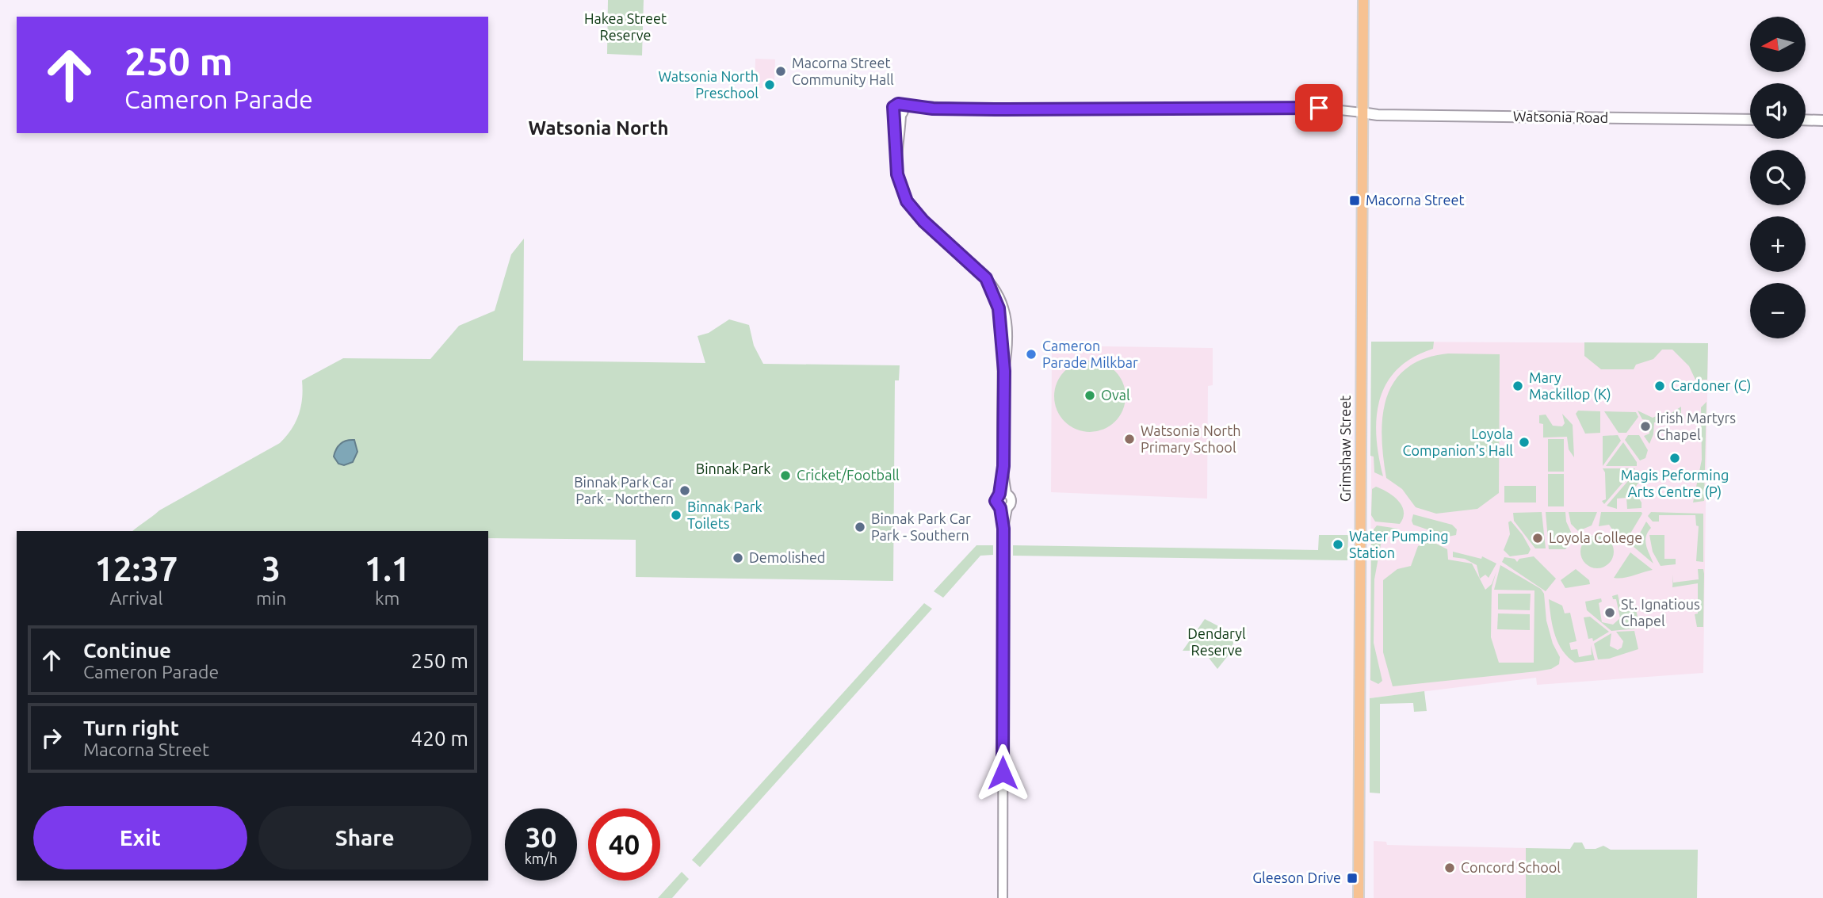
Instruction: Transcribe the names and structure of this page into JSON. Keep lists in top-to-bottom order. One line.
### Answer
{"streets":{"main road":["Watsonia Road","Grimshaw Street"]},"crossings":[["Watsonia Road","Grimshaw Street"]],"districts":["Watsonia North"],"parks":["Hakea Street Reserve","Binnak Park","Dendaryl Reserve"],"places":{"other":["Macorna Street Community Hall","Watsonia North Preschool","Cameron Parade Milkbar","Mary Mackillop (K)","Cardoner (C)","Oval","Irish Martyrs Chapel","Watsonia North Primary School","Loyola Companion's Hall","Magis Peforming Arts Centre (P)","Cricket/Football","Binnak Park Car Park - Northern","Binnak Park Toilets","Binnak Park Car Park - Southern","Loyola College","Water Pumping Station","Demolished","St. Ignatious Chapel","Concord School"],"transit":["Macorna Street","Gleeson Drive"]},"north":"left","page":{"map_buttons":["+","−"],"turn":["250 m","Cameron Parade"],"eta":["12:37","Arrival","3","min","1.1","km"],"list":[{"name":"Continue","note":"Cameron Parade","value":"250 m"},{"name":"Turn right","note":"Macorna Street","value":"420 m"}],"buttons":["Exit","Share"],"speed":"30 km/h","limit":"40"}}
